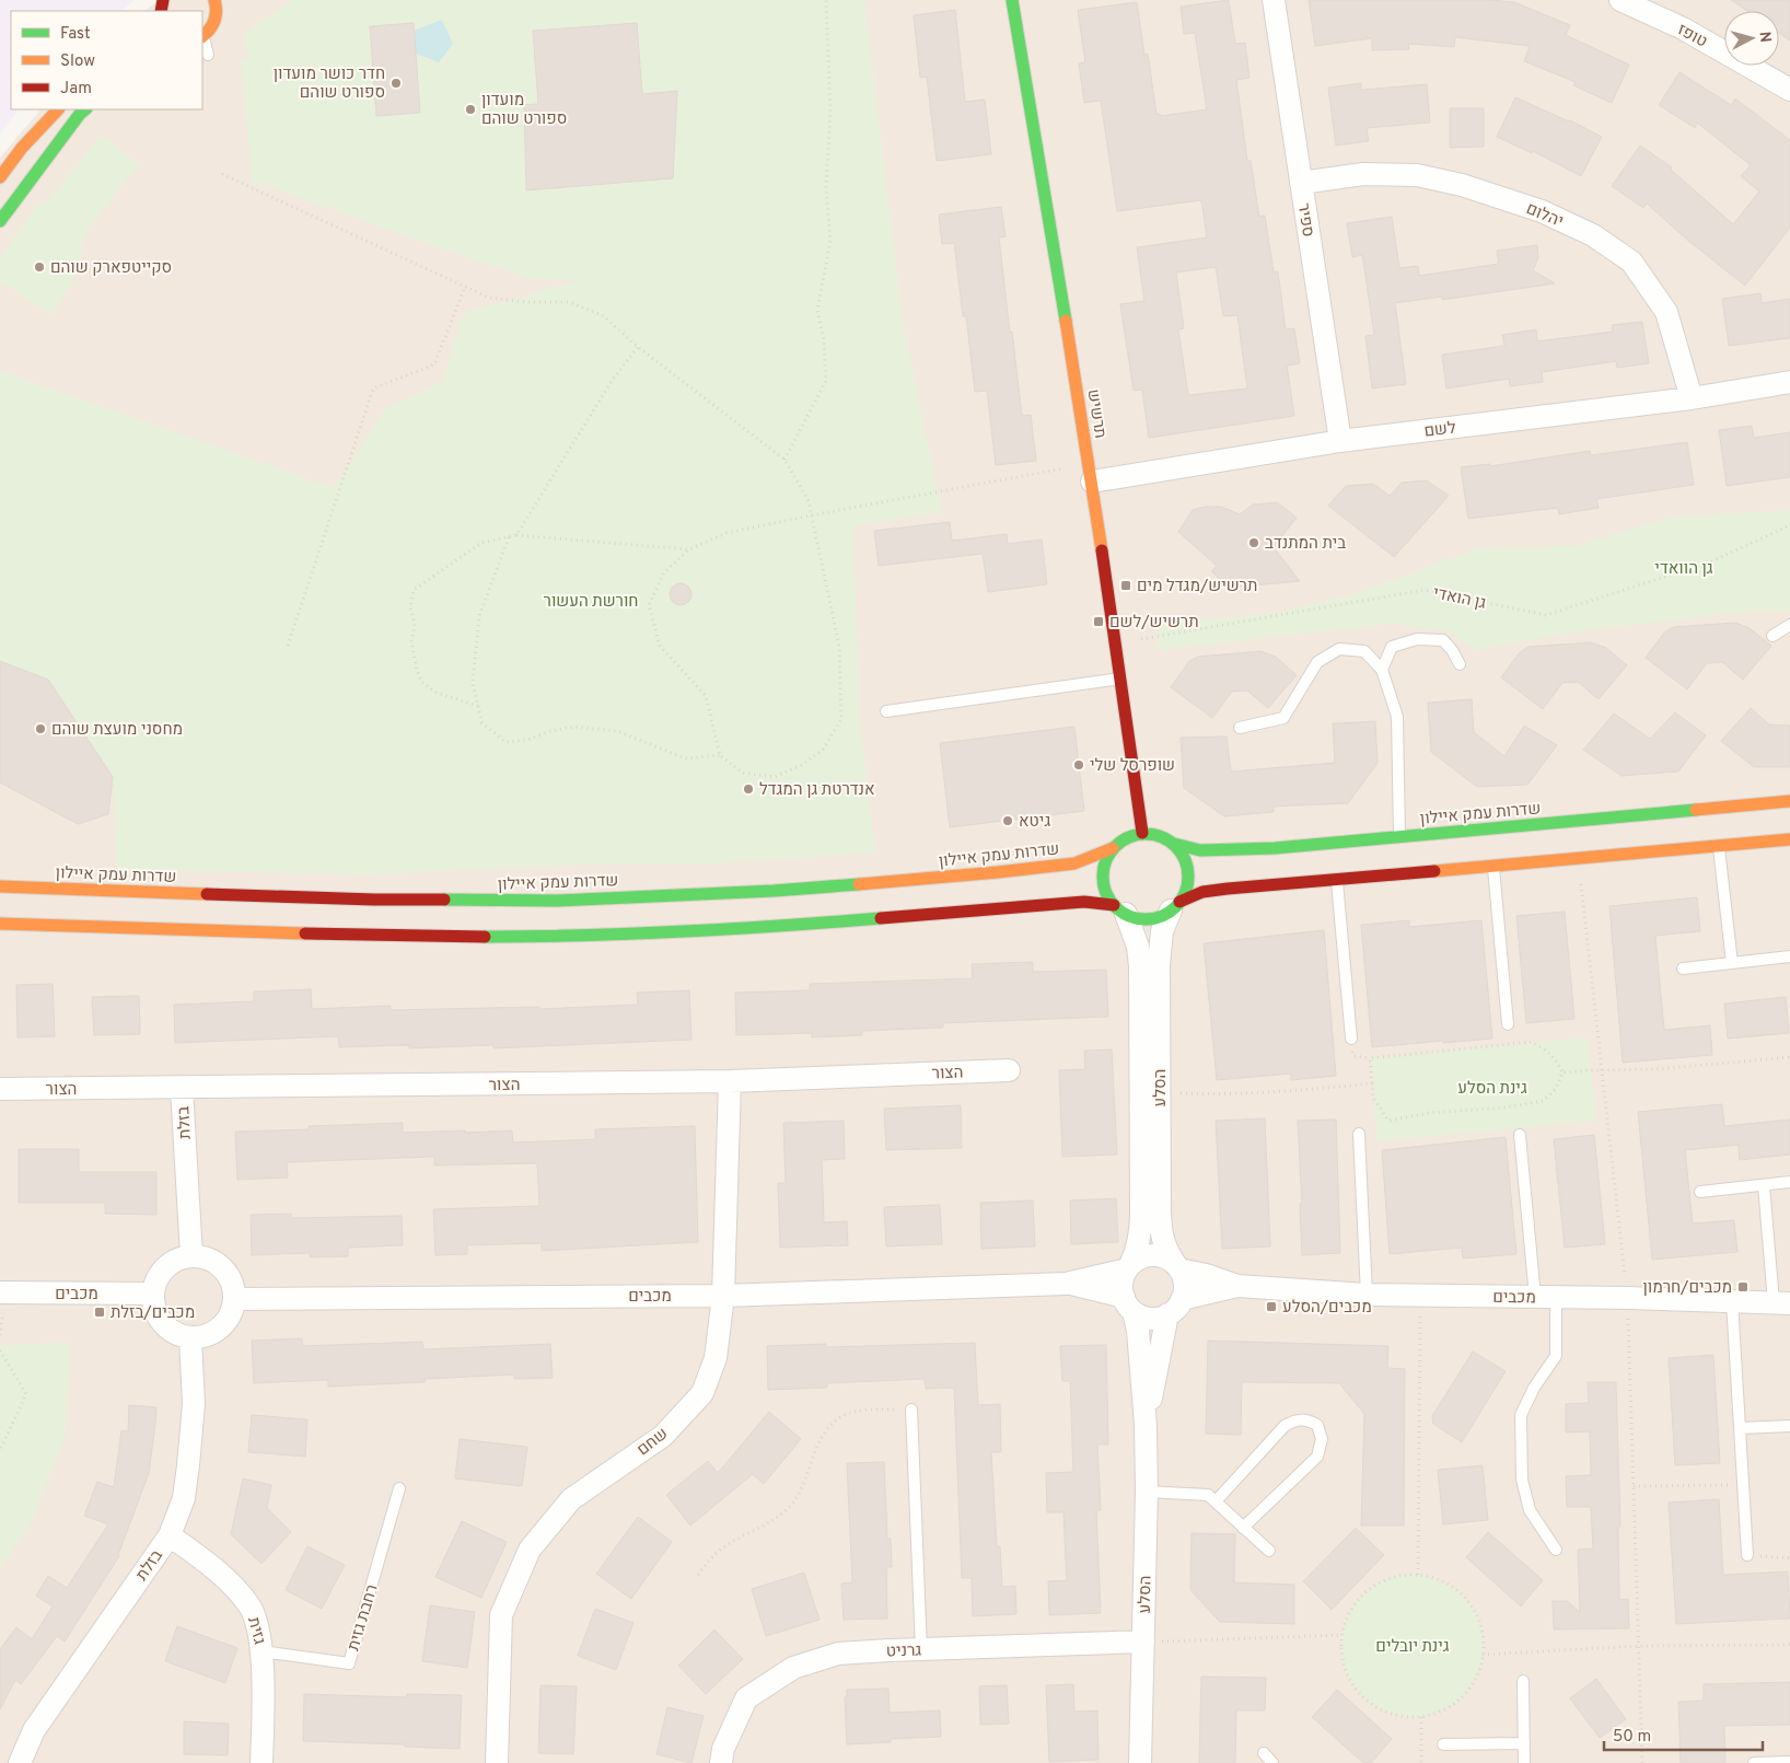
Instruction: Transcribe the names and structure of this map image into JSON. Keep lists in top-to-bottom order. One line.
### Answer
{"streets":{"main road":["תרשיש","שדרות עמק איילון"],"street":["טופז","יהלום","ספיר","לשם","הצור","הסלע","בזלת","מכבים","שחם","גזית","גרניט"],"lane":["רחבת גזית"],"path":["גן הואדי"]},"crossings":[["יהלום","ספיר"],["יהלום","לשם"],["ספיר","לשם"],["תרשיש","לשם"],["תרשיש","גן הואדי"],["תרשיש","שדרות עמק איילון"],["תרשיש","הסלע"],["שדרות עמק איילון","הסלע"],["הצור","בזלת"],["הצור","שחם"],["הסלע","מכבים"],["הסלע","גרניט"],["בזלת","מכבים"],["בזלת","גזית"],["מכבים","שחם"],["רחבת גזית","גזית"]],"parks":["גן הוואדי","חורשת העשור","גינת הסלע","גינת יובלים"],"places":{"other":["חדר כושר מועדון ספורט שוהם","מועדון ספורט שוהם","סקייטפארק שוהם","בית המתנדב","מחסני מועצת שוהם","שופרסל שלי","אנדרטת גן המגדל","גיטא"],"transit":["תרשיש/מגדל מים","תרשיש/לשם","מכבים/חרמון","מכבים/הסלע","מכבים/בזלת"]},"legend":["Fast","Slow","Jam"],"scale_bar":"50 m","north":"right"}
